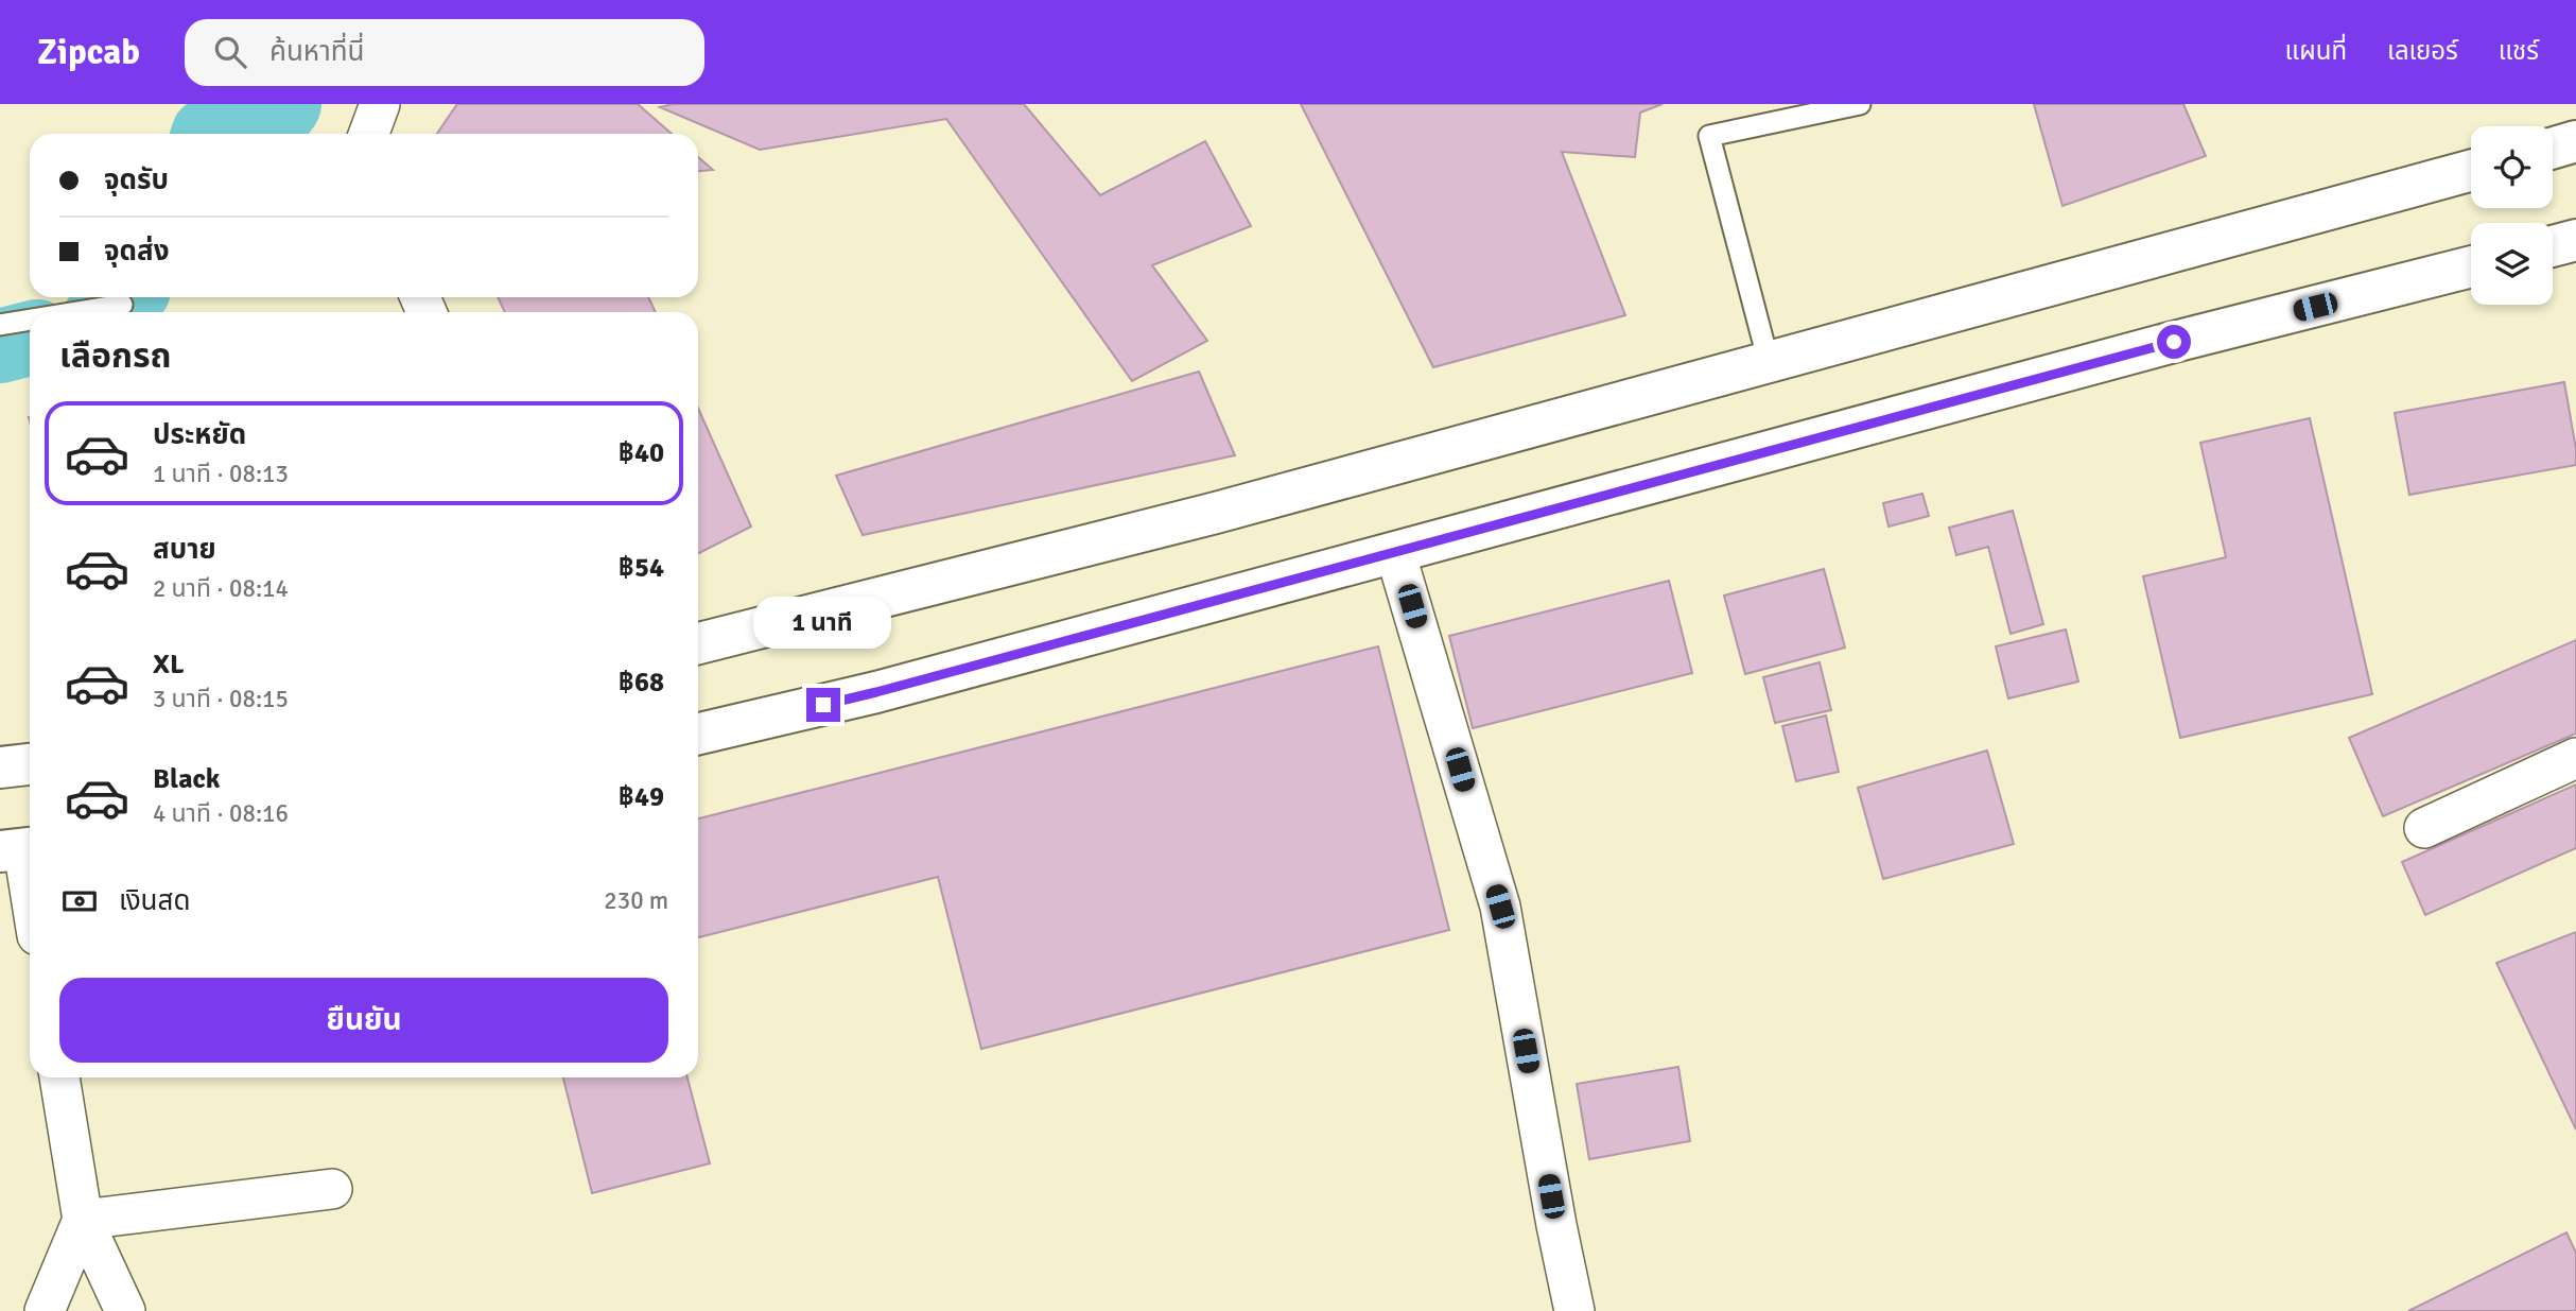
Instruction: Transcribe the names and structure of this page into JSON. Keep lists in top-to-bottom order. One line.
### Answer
{"page":{"header":"Zipcab","search":"ค้นหาที่นี่","nav":["แผนที่","เลเยอร์","แชร์"],"banner":["จุดรับ","จุดส่ง"],"heading":"เลือกรถ","list":[{"name":"ประหยัด","note":"1 นาที · 08:13","value":"฿40"},{"name":"สบาย","note":"2 นาที · 08:14","value":"฿54"},{"name":"XL","note":"3 นาที · 08:15","value":"฿68"},{"name":"Black","note":"4 นาที · 08:16","value":"฿49"}],"bubble":"1 นาที","pay":["เงินสด","230 m"],"buttons":"ยืนยัน"}}
